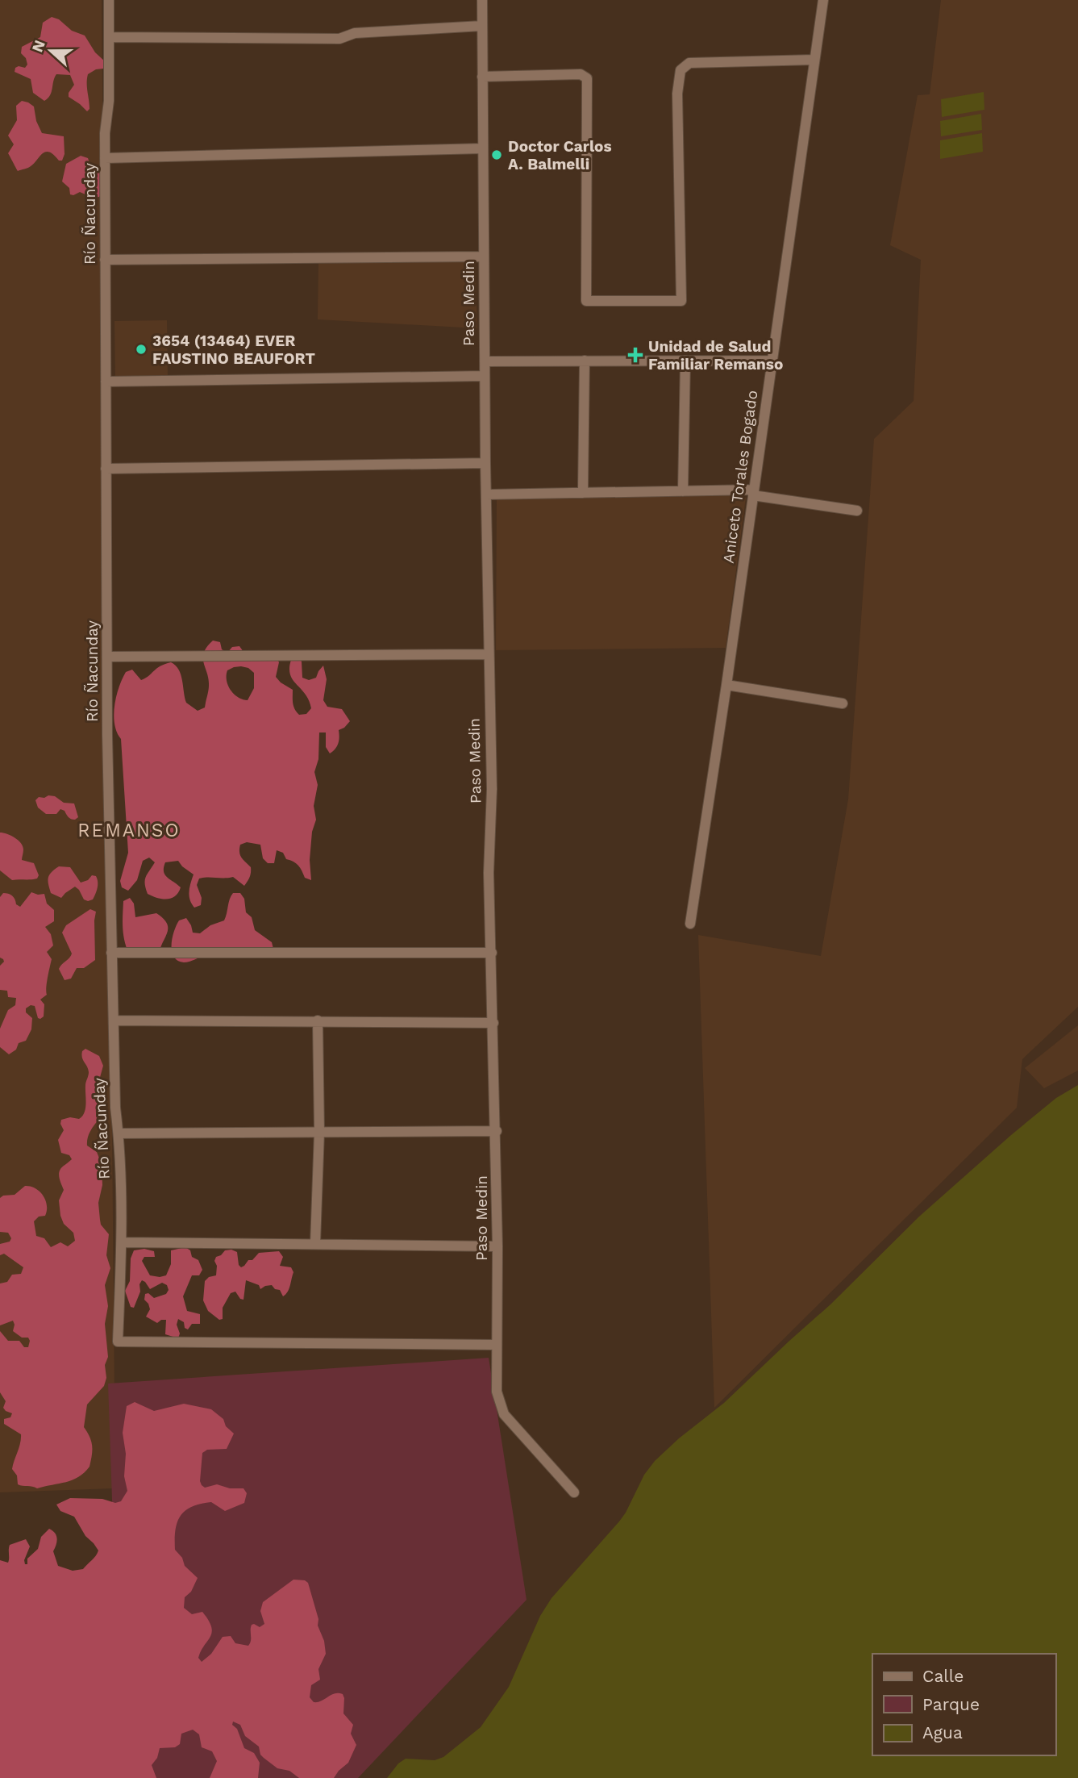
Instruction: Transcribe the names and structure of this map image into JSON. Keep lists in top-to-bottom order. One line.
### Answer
{"streets":{"street":["Río Ñacunday","Paso Medin","Aniceto Torales Bogado"]},"crossings":[["Río Ñacunday","Paso Medin"]],"districts":["REMANSO"],"places":{"other":["Doctor Carlos A. Balmelli","3654 (13464) EVER FAUSTINO BEAUFORT"],"health":["Unidad de Salud Familiar Remanso"]},"legend":["Calle","Parque","Agua"],"north":"left"}
